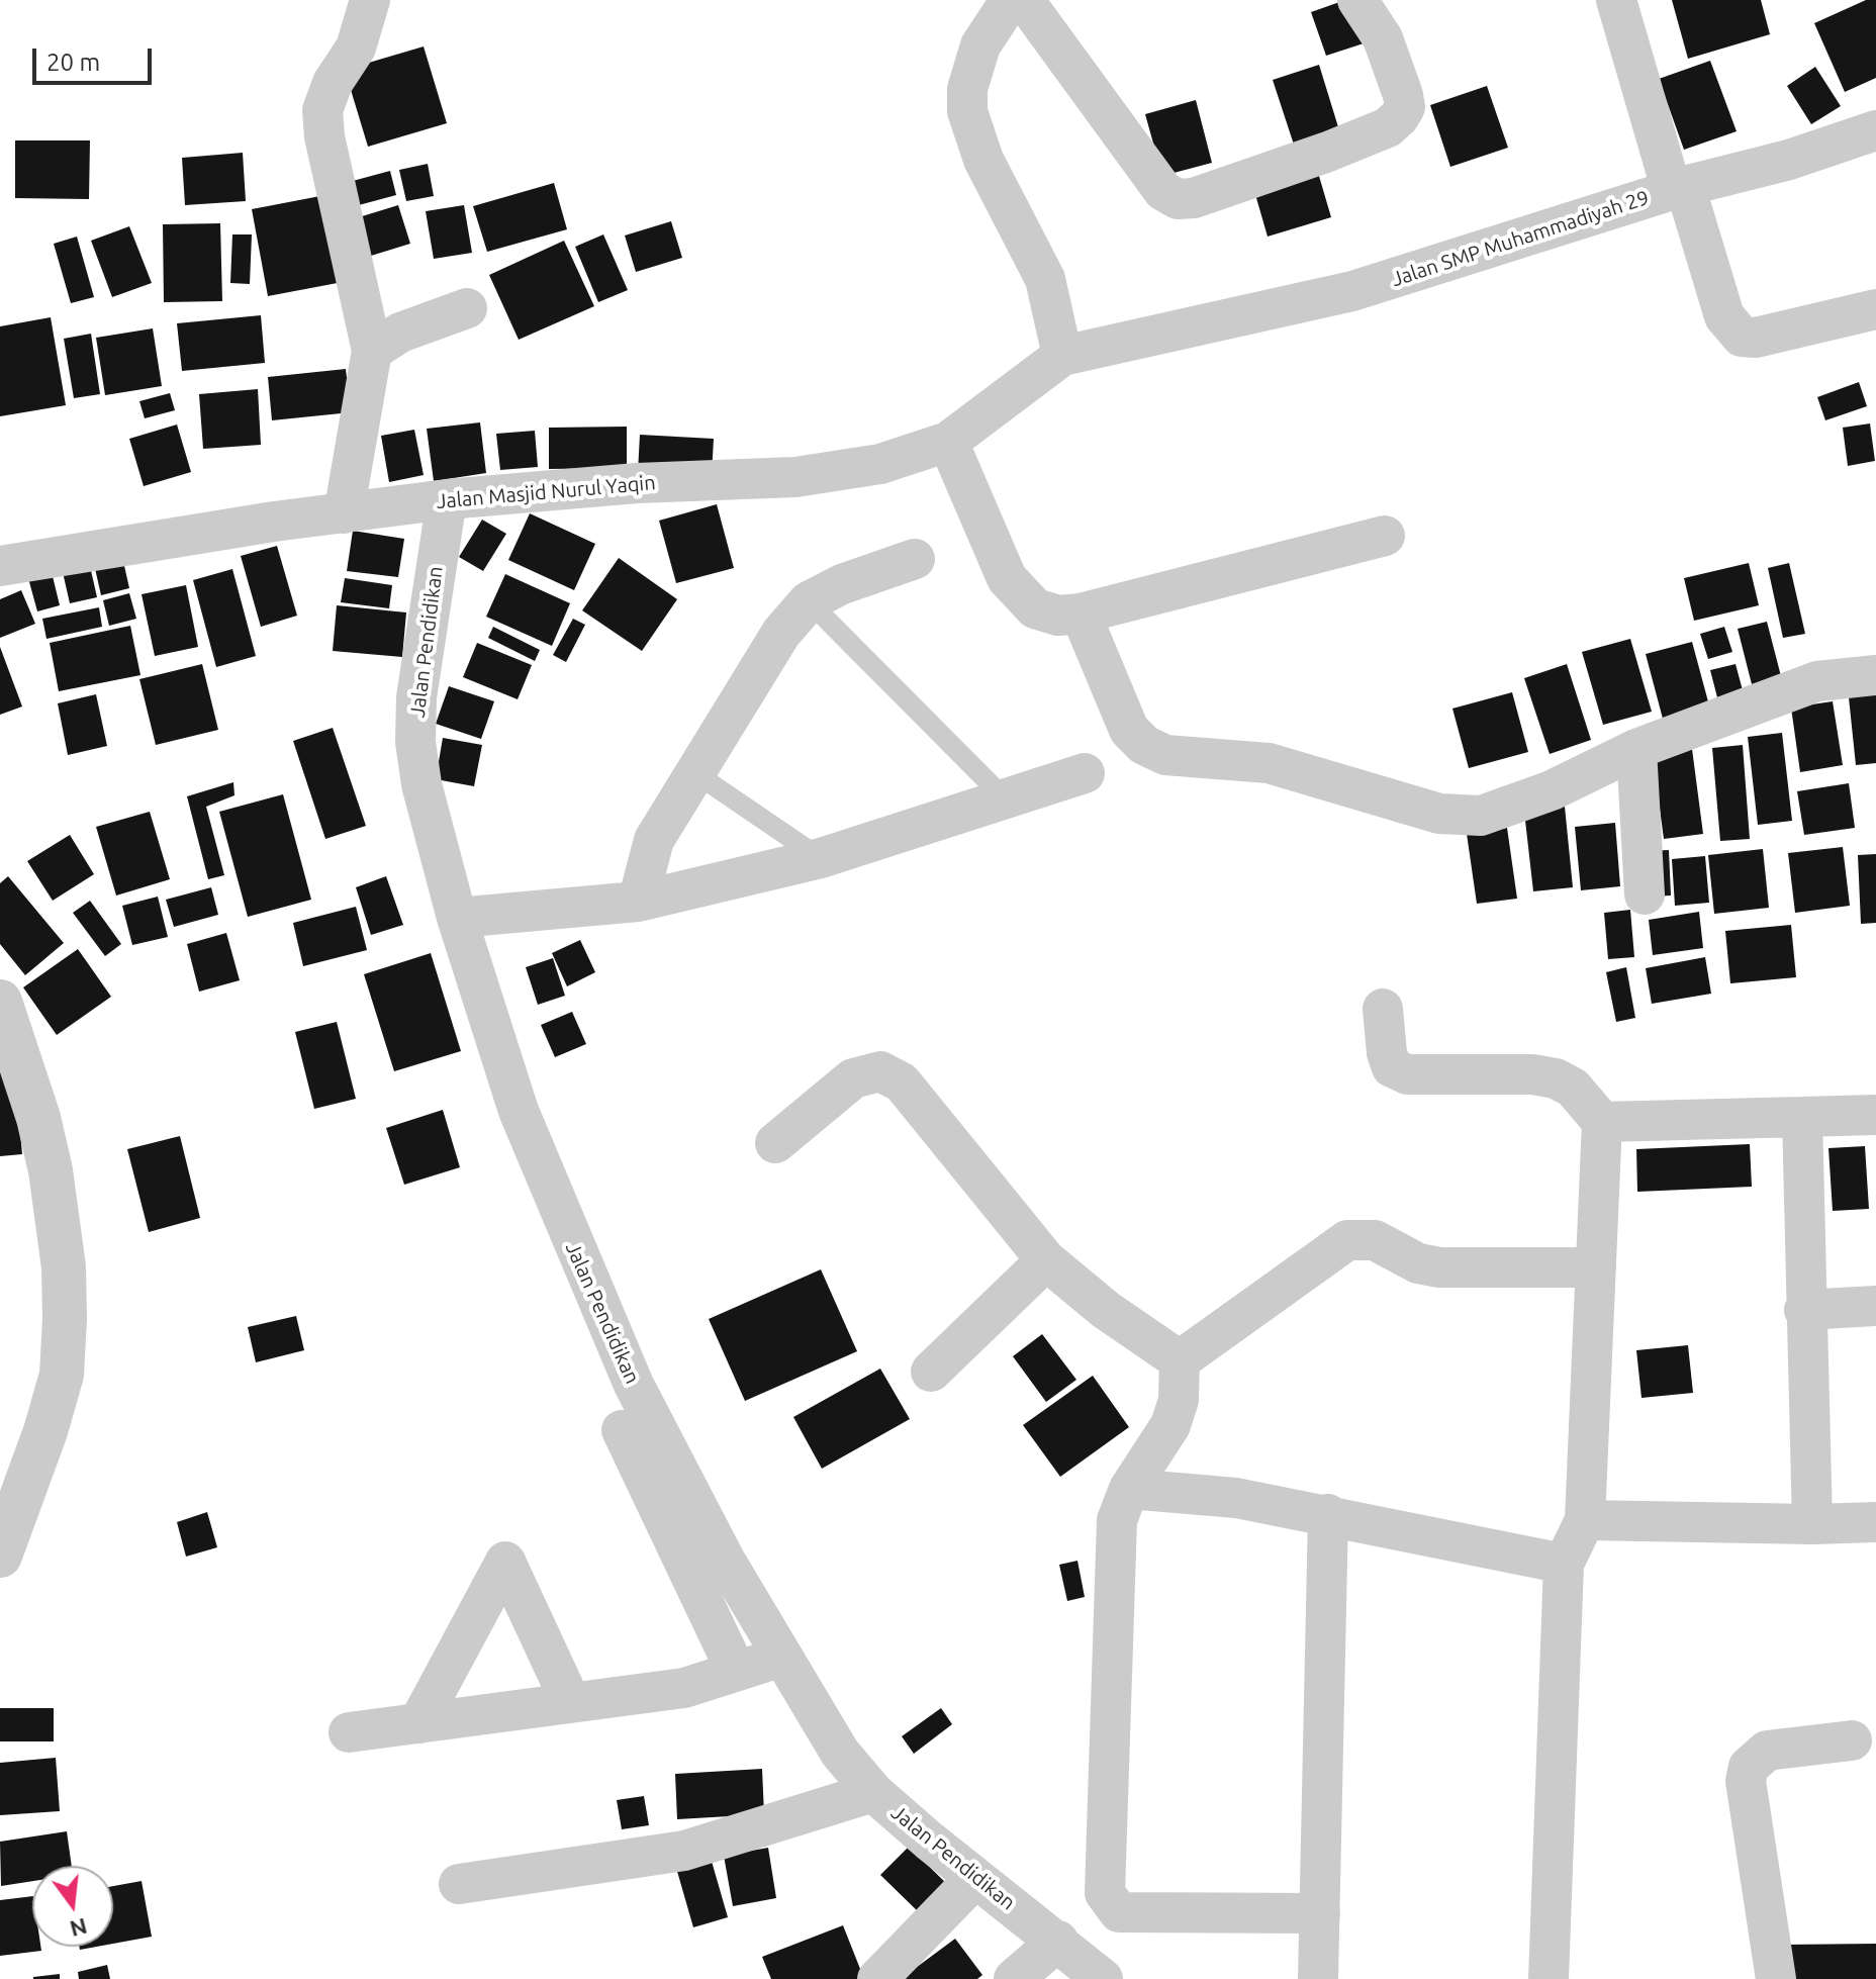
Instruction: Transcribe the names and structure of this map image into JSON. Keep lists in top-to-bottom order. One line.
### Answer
{"streets":{"street":["Jalan SMP Muhammadiyah 29","Jalan Masjid Nurul Yaqin","Jalan Pendidikan"]},"crossings":[["Jalan SMP Muhammadiyah 29","Jalan Masjid Nurul Yaqin"],["Jalan Masjid Nurul Yaqin","Jalan Pendidikan"]],"scale_bar":"20 m","north":"bottom"}
